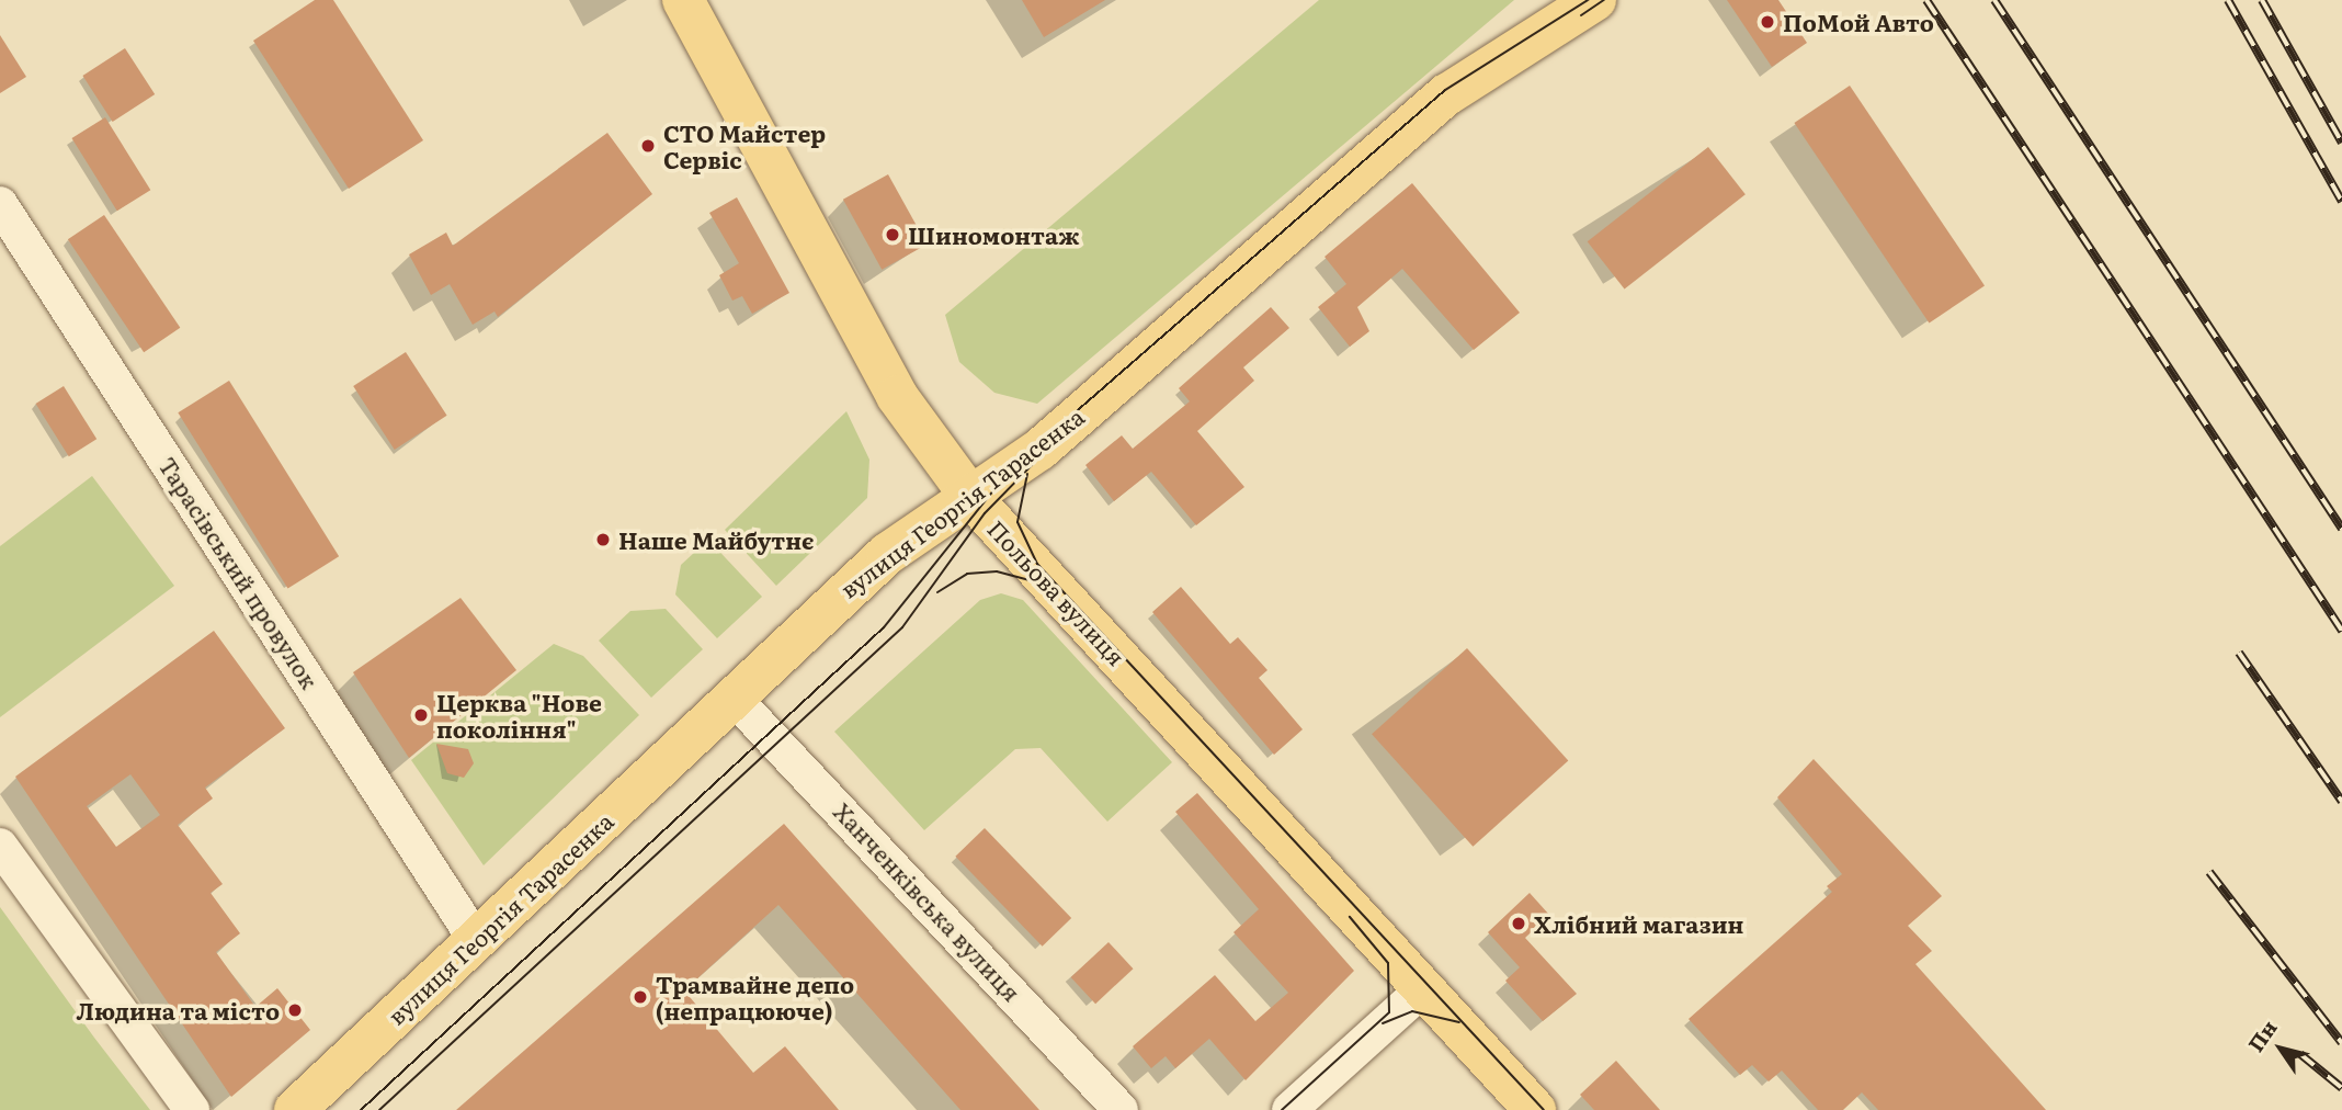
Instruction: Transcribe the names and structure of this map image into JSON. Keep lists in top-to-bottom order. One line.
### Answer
{"streets":{"main road":["вулиця Георгія Тарасенка","Польова вулиця"],"street":["Тарасівський провулок","Ханченківська вулиця"]},"crossings":[["вулиця Георгія Тарасенка","Тарасівський провулок"],["вулиця Георгія Тарасенка","Польова вулиця"],["вулиця Георгія Тарасенка","Ханченківська вулиця"]],"places":["ПоМой Авто","СТО Майстер Сервіс","Шиномонтаж","Наше Майбутнє","Церква \"Нове покоління\"","Хлібний магазин","Трамвайне депо (непрацююче)","Людина та місто"],"north":"top left"}
